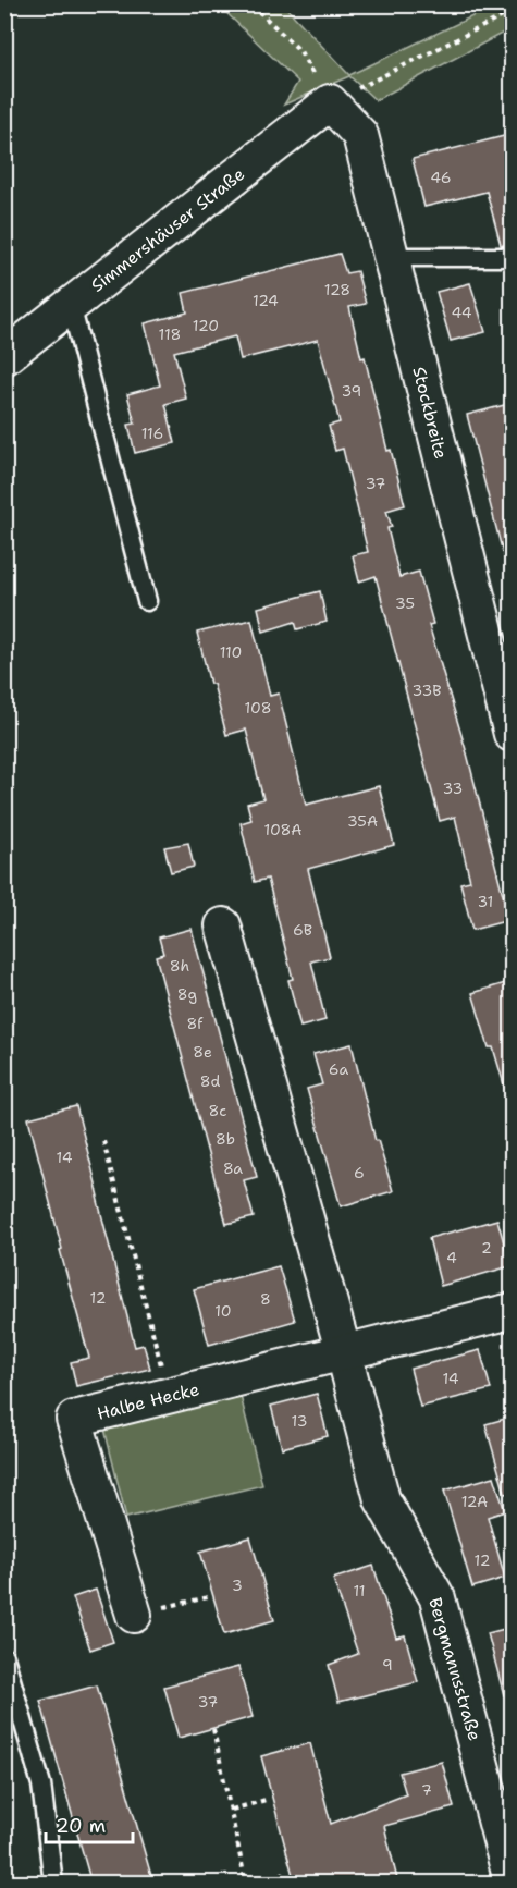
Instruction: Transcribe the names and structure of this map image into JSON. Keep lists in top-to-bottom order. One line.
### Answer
{"streets":{"street":["Simmershäuser Straße","Stockbreite","Halbe Hecke","Bergmannsstraße"]},"crossings":[["Simmershäuser Straße","Stockbreite"],["Halbe Hecke","Bergmannsstraße"]],"house_numbers":["46","128","124","44","120","118","39","116","37","35","110","33B","108","33","35A","108A","31","6B","8h","8g","8f","8e","6a","8d","8c","8b","14","8a","6","2","4","12","8","10","14","13","12A","12","3","11","9","37","7"],"scale_bar":"20 m"}
